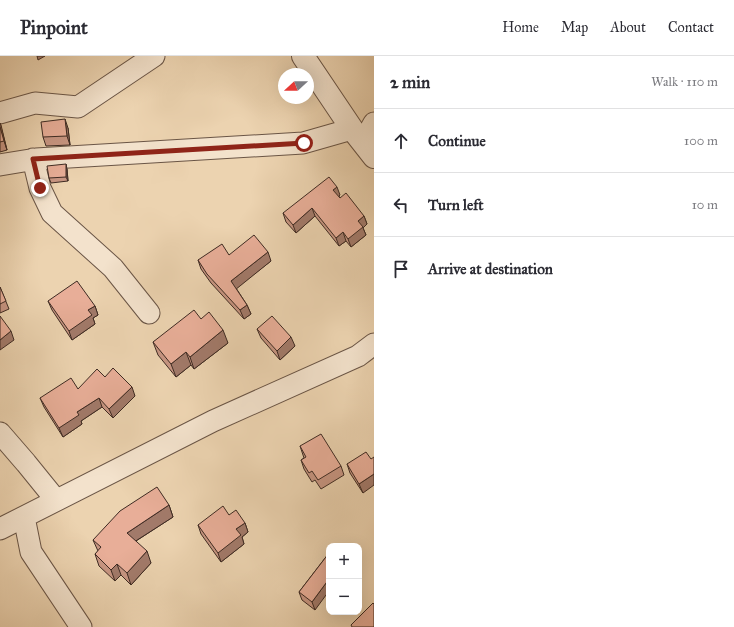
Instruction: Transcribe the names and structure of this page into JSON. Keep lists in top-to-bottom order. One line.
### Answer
{"north":"left","page":{"header":"Pinpoint","nav":["Home","Map","About","Contact"],"heading":["2 min","Walk · 110 m"],"list":[["Continue","100 m"],["Turn left","10 m"],"Arrive at destination"],"map_buttons":["+","−"]}}
